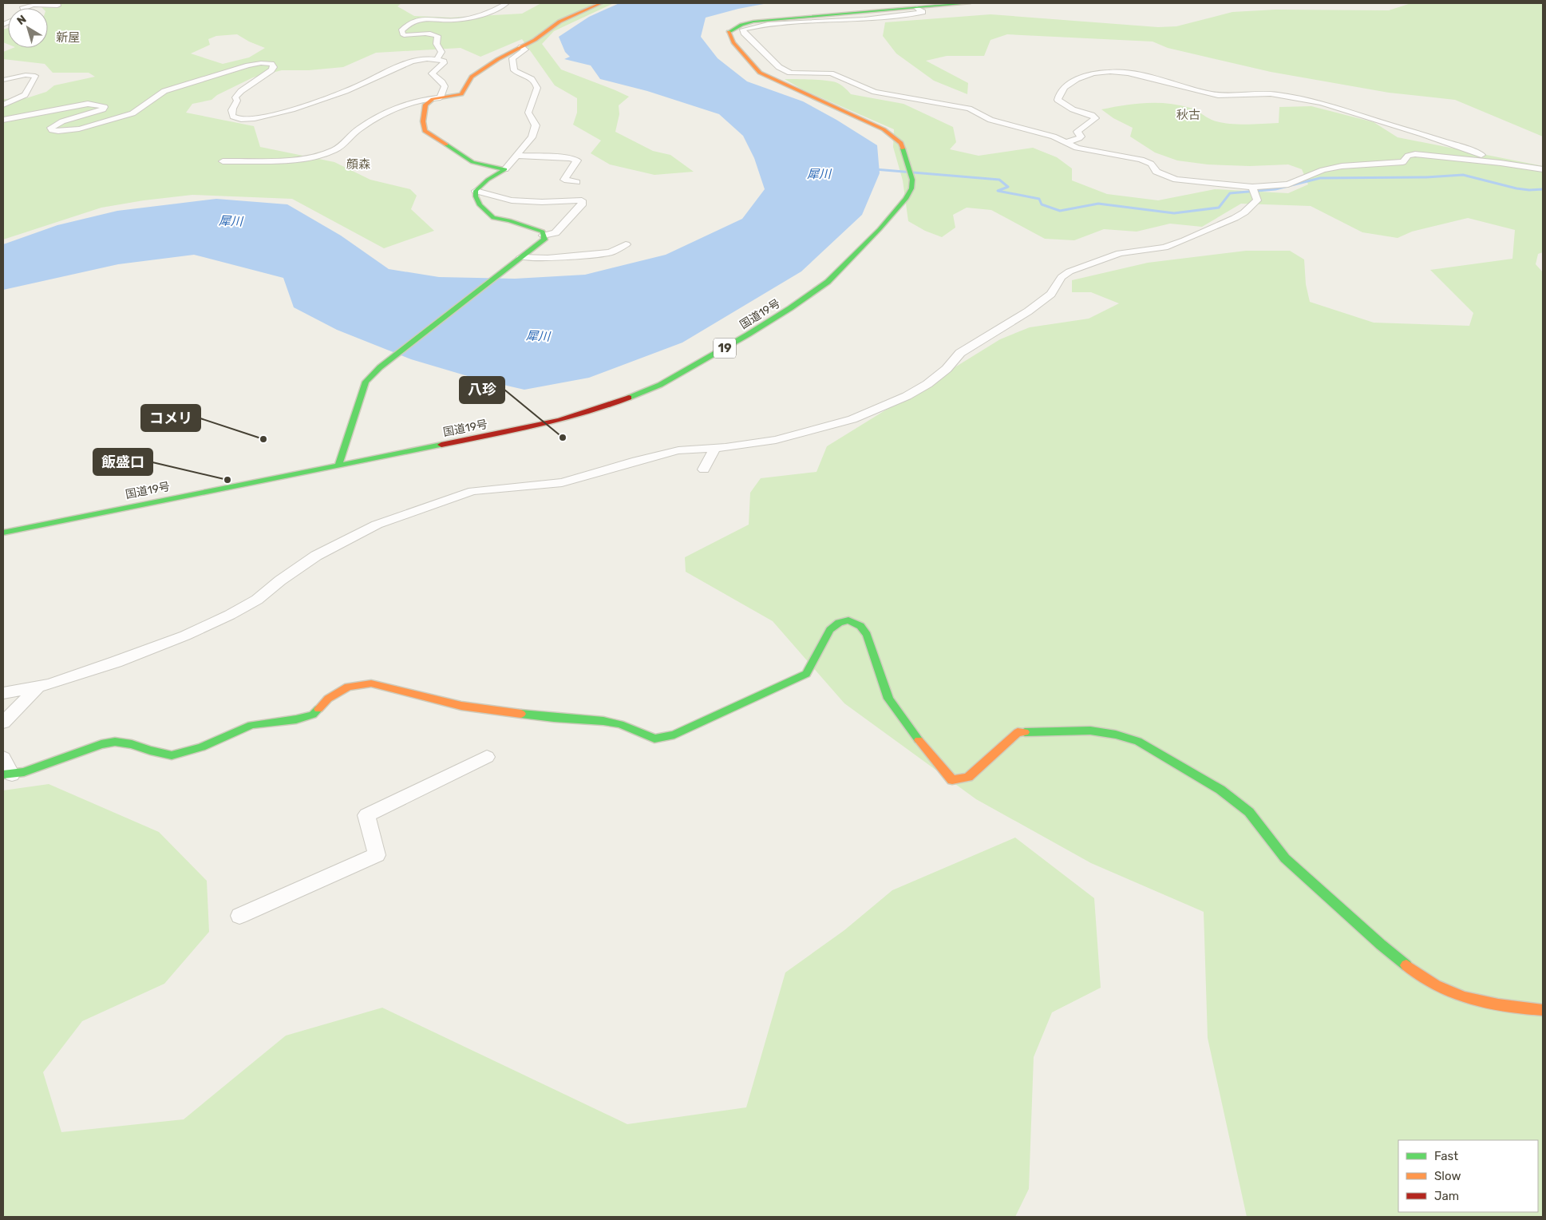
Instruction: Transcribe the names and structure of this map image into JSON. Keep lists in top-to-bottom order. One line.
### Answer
{"streets":{"main road":["国道19号","19"]},"districts":["新屋","秋古","顔森"],"water":["犀川"],"places":["八珍","コメリ","飯盛口"],"legend":["Fast","Slow","Jam"],"north":"top left"}
